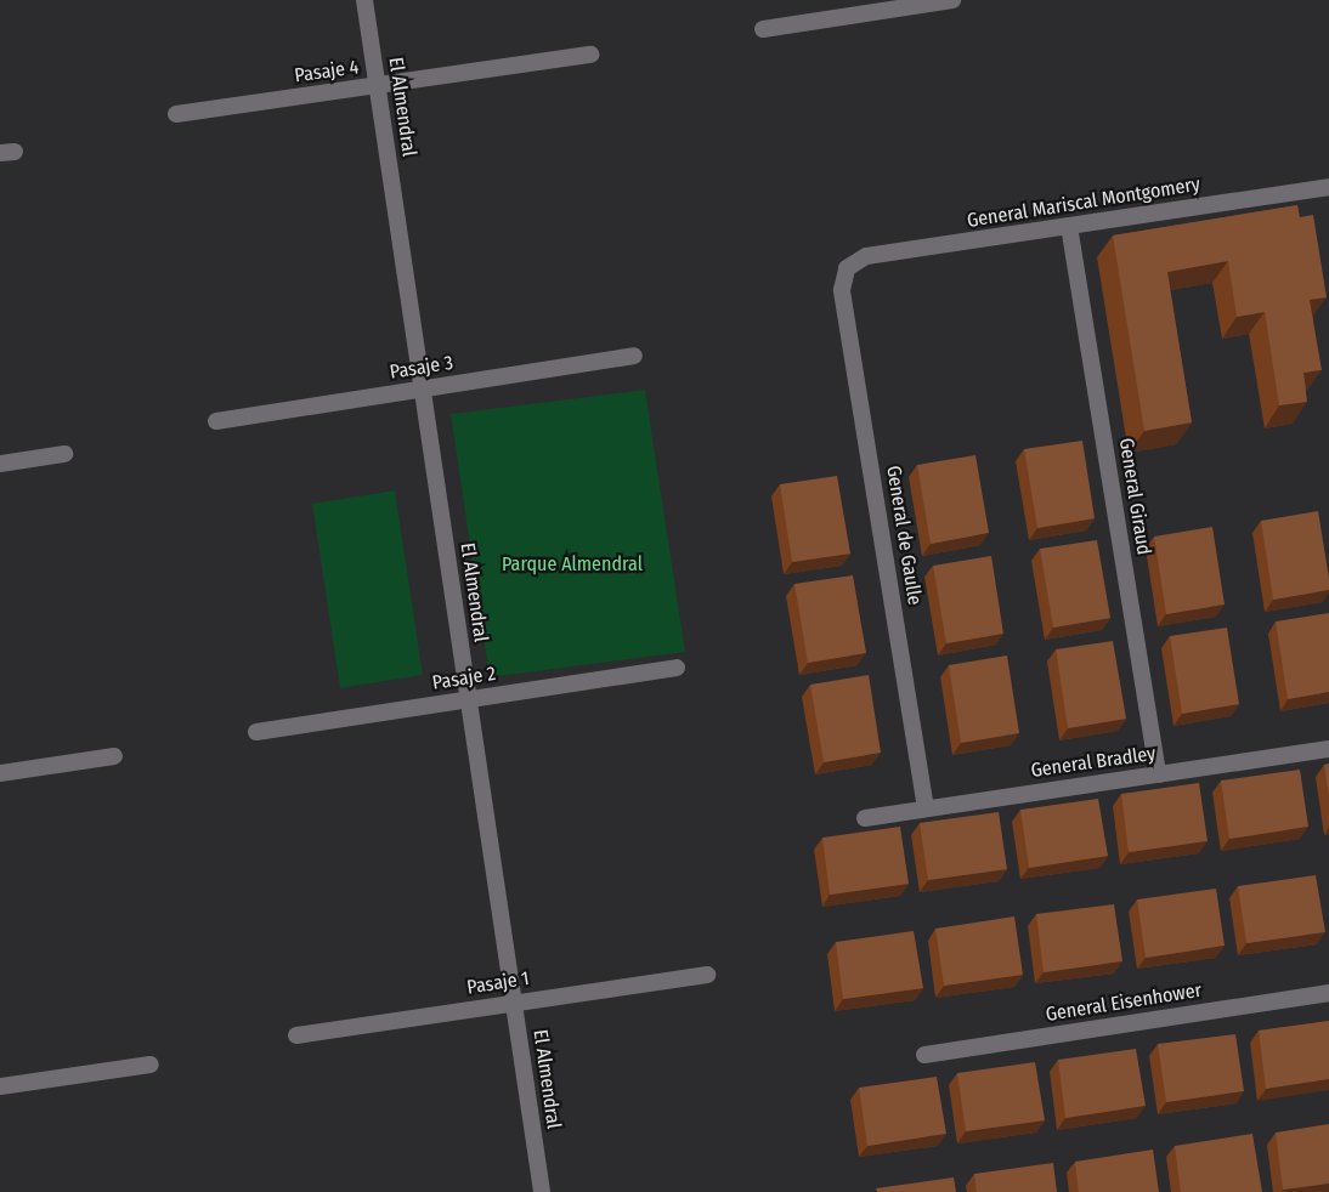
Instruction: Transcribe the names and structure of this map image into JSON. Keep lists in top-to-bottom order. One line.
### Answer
{"streets":{"street":["Pasaje 4","El Almendral","General Mariscal Montgomery","Pasaje 3","General Giraud","General de Gaulle","Pasaje 2","General Bradley","Pasaje 1","General Eisenhower"]},"crossings":[["Pasaje 4","El Almendral"],["El Almendral","Pasaje 3"],["El Almendral","Pasaje 2"],["El Almendral","Pasaje 1"],["General Mariscal Montgomery","General Giraud"],["General Mariscal Montgomery","General de Gaulle"],["General Giraud","General Bradley"],["General de Gaulle","General Bradley"]],"parks":["Parque Almendral"]}
